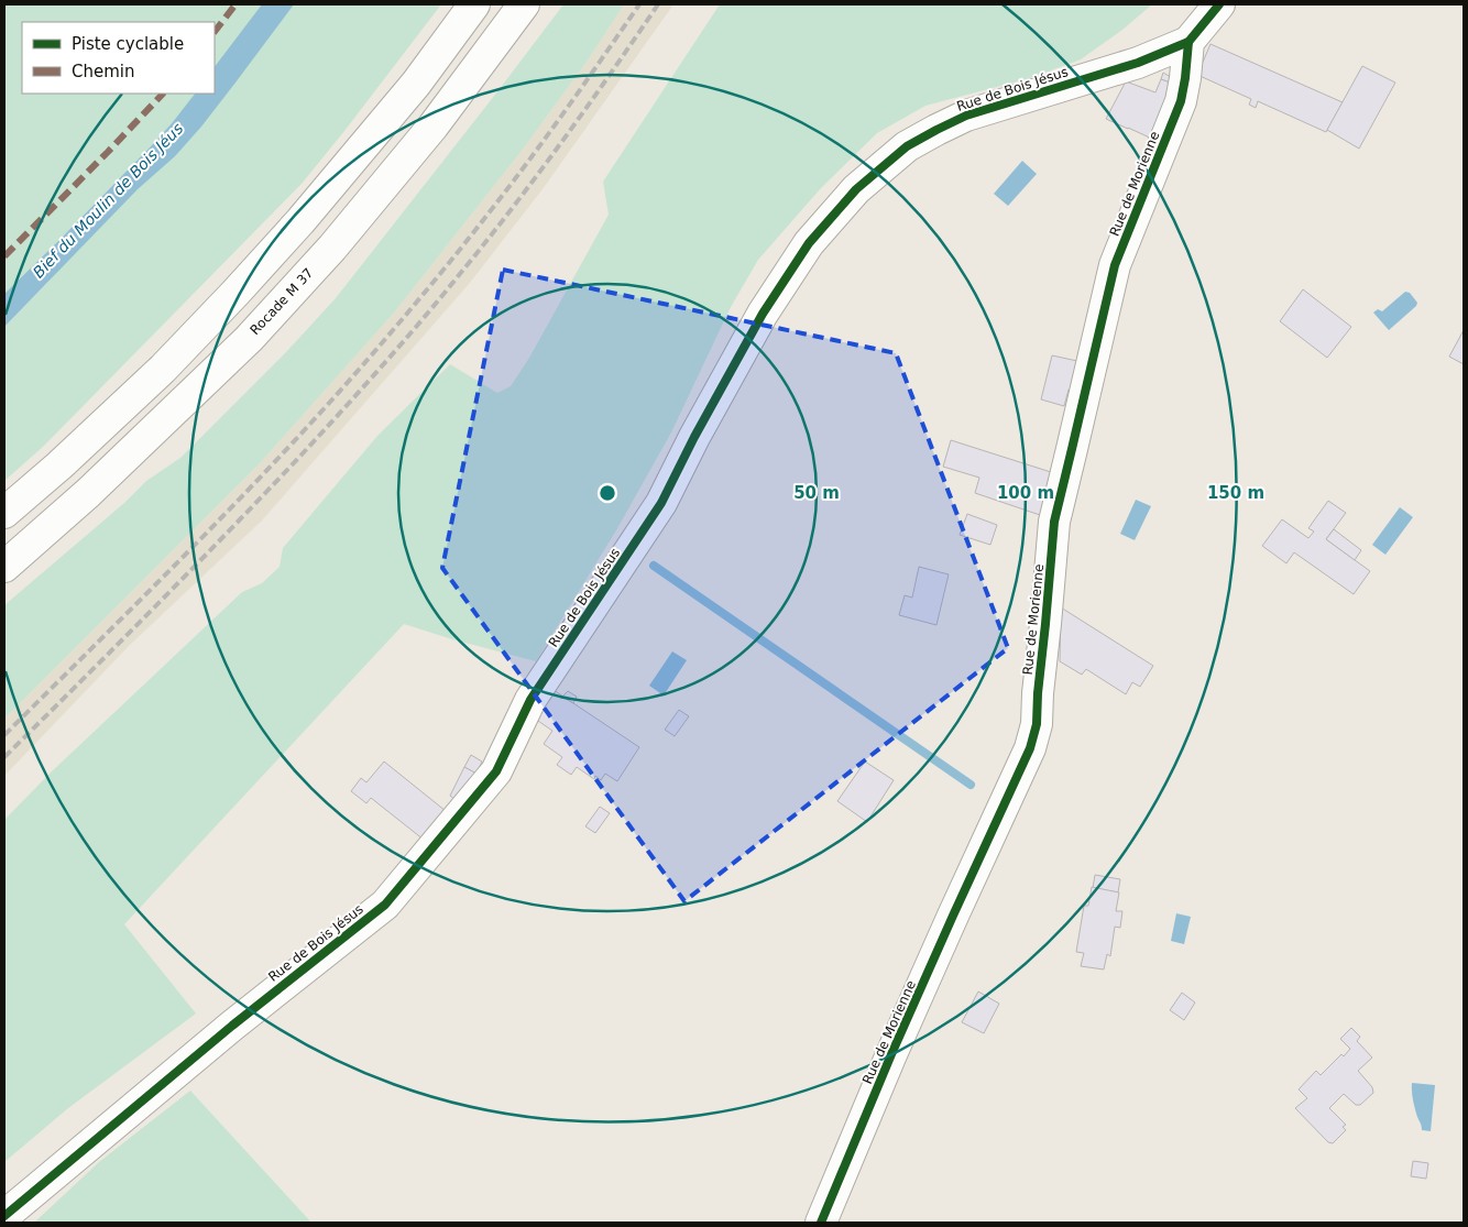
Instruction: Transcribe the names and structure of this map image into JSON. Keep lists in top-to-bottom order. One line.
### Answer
{"streets":{"main road":["Rue de Bois Jésus","Rue de Morienne","Rocade M 37"]},"crossings":[["Rue de Bois Jésus","Rue de Morienne"]],"water":["Bief du Moulin de Bois Jéus"],"legend":["Piste cyclable","Chemin"],"rings":["50 m","100 m","150 m"]}
